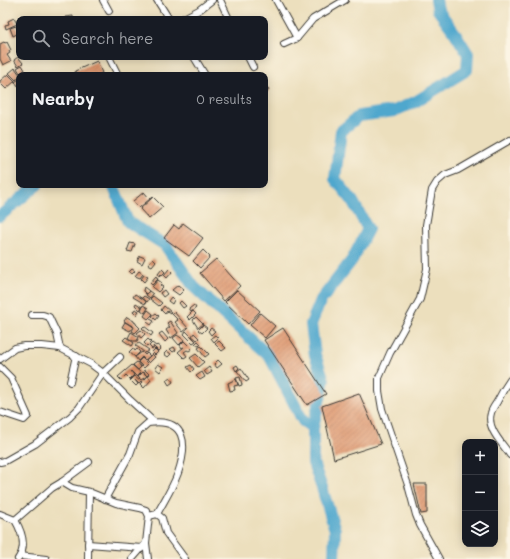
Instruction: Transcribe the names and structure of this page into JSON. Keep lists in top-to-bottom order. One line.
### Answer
{"page":{"search":"Search here","heading":["Nearby","0 results"],"map_buttons":["+","−"]}}
